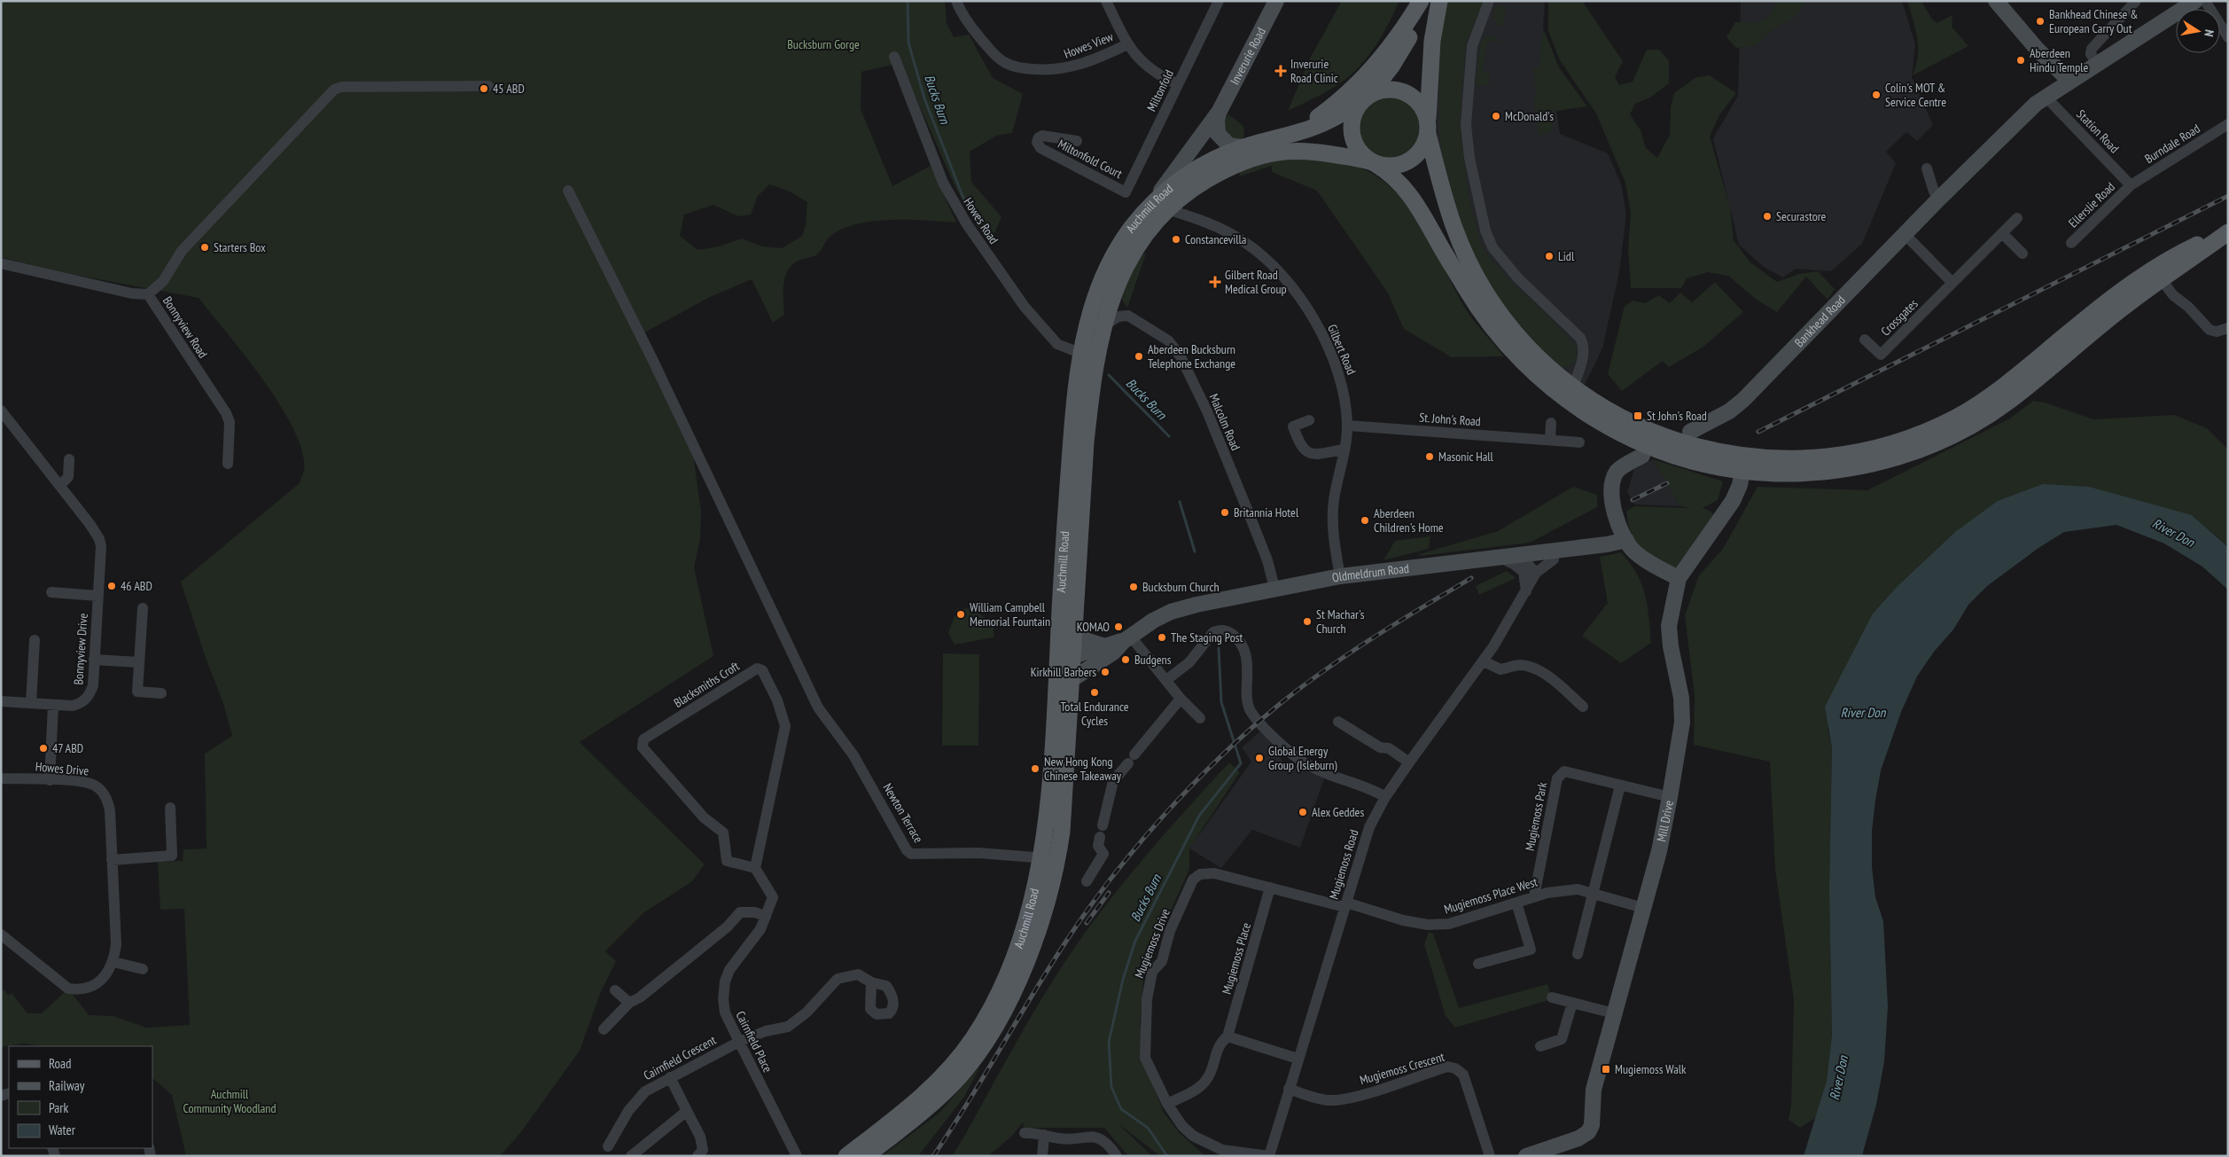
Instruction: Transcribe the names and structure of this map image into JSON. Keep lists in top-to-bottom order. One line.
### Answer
{"streets":{"main road":["Auchmill Road"],"street":["Howes View","Inverurie Road","Miltonfold","Station Road","Burndale Road","Miltonfold Court","Ellerslie Road","Howes Road","Crossgates","Bankhead Road","Bonnyview Road","Gilbert Road","St. John's Road","Malcolm Road","Oldmeldrum Road","Bonnyview Drive","Blacksmiths Croft","Howes Drive","Newton Terrace","Mugiemoss Park","Mill Drive","Mugiemoss Road","Mugiemoss Place West","Mugiemoss Drive","Mugiemoss Place","Cairnfield Place","Cairnfield Crescent","Mugiemoss Crescent"]},"crossings":[["Inverurie Road","Auchmill Road"],["Inverurie Road","Gilbert Road"],["Miltonfold","Miltonfold Court"],["Station Road","Burndale Road"],["Station Road","Ellerslie Road"],["Station Road","Bankhead Road"],["Burndale Road","Ellerslie Road"],["Auchmill Road","Howes Road"],["Auchmill Road","Gilbert Road"],["Auchmill Road","Malcolm Road"],["Auchmill Road","Oldmeldrum Road"],["Auchmill Road","Newton Terrace"],["Gilbert Road","St. John's Road"],["Gilbert Road","Oldmeldrum Road"],["Malcolm Road","Oldmeldrum Road"],["Blacksmiths Croft","Cairnfield Place"],["Mugiemoss Park","Mill Drive"],["Mugiemoss Park","Mugiemoss Place West"],["Mill Drive","Mugiemoss Place West"],["Mugiemoss Road","Mugiemoss Place West"],["Mugiemoss Road","Mugiemoss Drive"],["Mugiemoss Road","Mugiemoss Crescent"],["Mugiemoss Place West","Mugiemoss Drive"],["Mugiemoss Drive","Mugiemoss Place"],["Cairnfield Place","Cairnfield Crescent"]],"water":["Bucks Burn","River Don"],"parks":["Bucksburn Gorge","Auchmill Community Woodland"],"places":{"other":["Bankhead Chinese & European Carry Out","Aberdeen Hindu Temple","45 ABD","Colin's MOT & Service Centre","McDonald's","Securastore","Constancevilla","Starters Box","Lidl","Aberdeen Bucksburn Telephone Exchange","Masonic Hall","Britannia Hotel","Aberdeen Children's Home","46 ABD","Bucksburn Church","William Campbell Memorial Fountain","St Machar's Church","KOMAO","The Staging Post","Budgens","Kirkhill Barbers","Total Endurance Cycles","47 ABD","Global Energy Group (Isleburn)","New Hong Kong Chinese Takeaway","Alex Geddes"],"health":["Inverurie Road Clinic","Gilbert Road Medical Group"],"transit":["St John's Road","Mugiemoss Walk"]},"legend":["Road","Railway","Park","Water"],"north":"right"}
